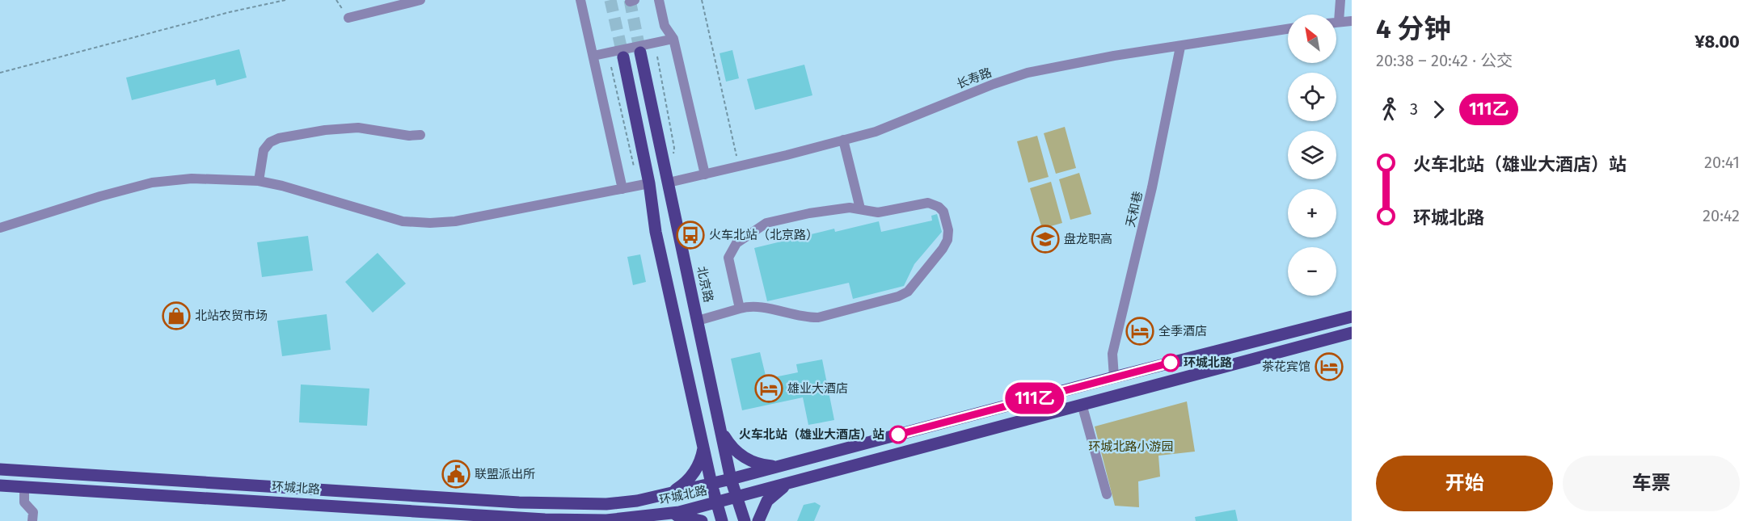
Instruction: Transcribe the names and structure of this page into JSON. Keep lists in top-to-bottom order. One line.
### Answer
{"streets":{"main road":["北京路","环城北路"],"street":["长寿路","天和巷"]},"crossings":[["长寿路","天和巷"],["长寿路","北京路"],["天和巷","环城北路"],["北京路","环城北路"]],"parks":["环城北路小游园"],"places":{"bus stop":["火车北站（北京路）"],"school or university":["盘龙职高"],"shop":["北站农贸市场"],"hotel":["全季酒店","茶花宾馆","雄业大酒店"],"other":["环城北路","火车北站（雄业大酒店）站"],"public building":["联盟派出所"]},"lines":["bus line 111乙"],"north":"top left","page":{"on_map":"111乙","heading":["4 分钟","20:38 – 20:42 · 公交","¥8.00"],"map_buttons":["+","−"],"legs":["3","111乙"],"list":[{"name":"火车北站（雄业大酒店）站","value":"20:41"},{"name":"环城北路","value":"20:42"}],"buttons":["开始","车票"]}}
